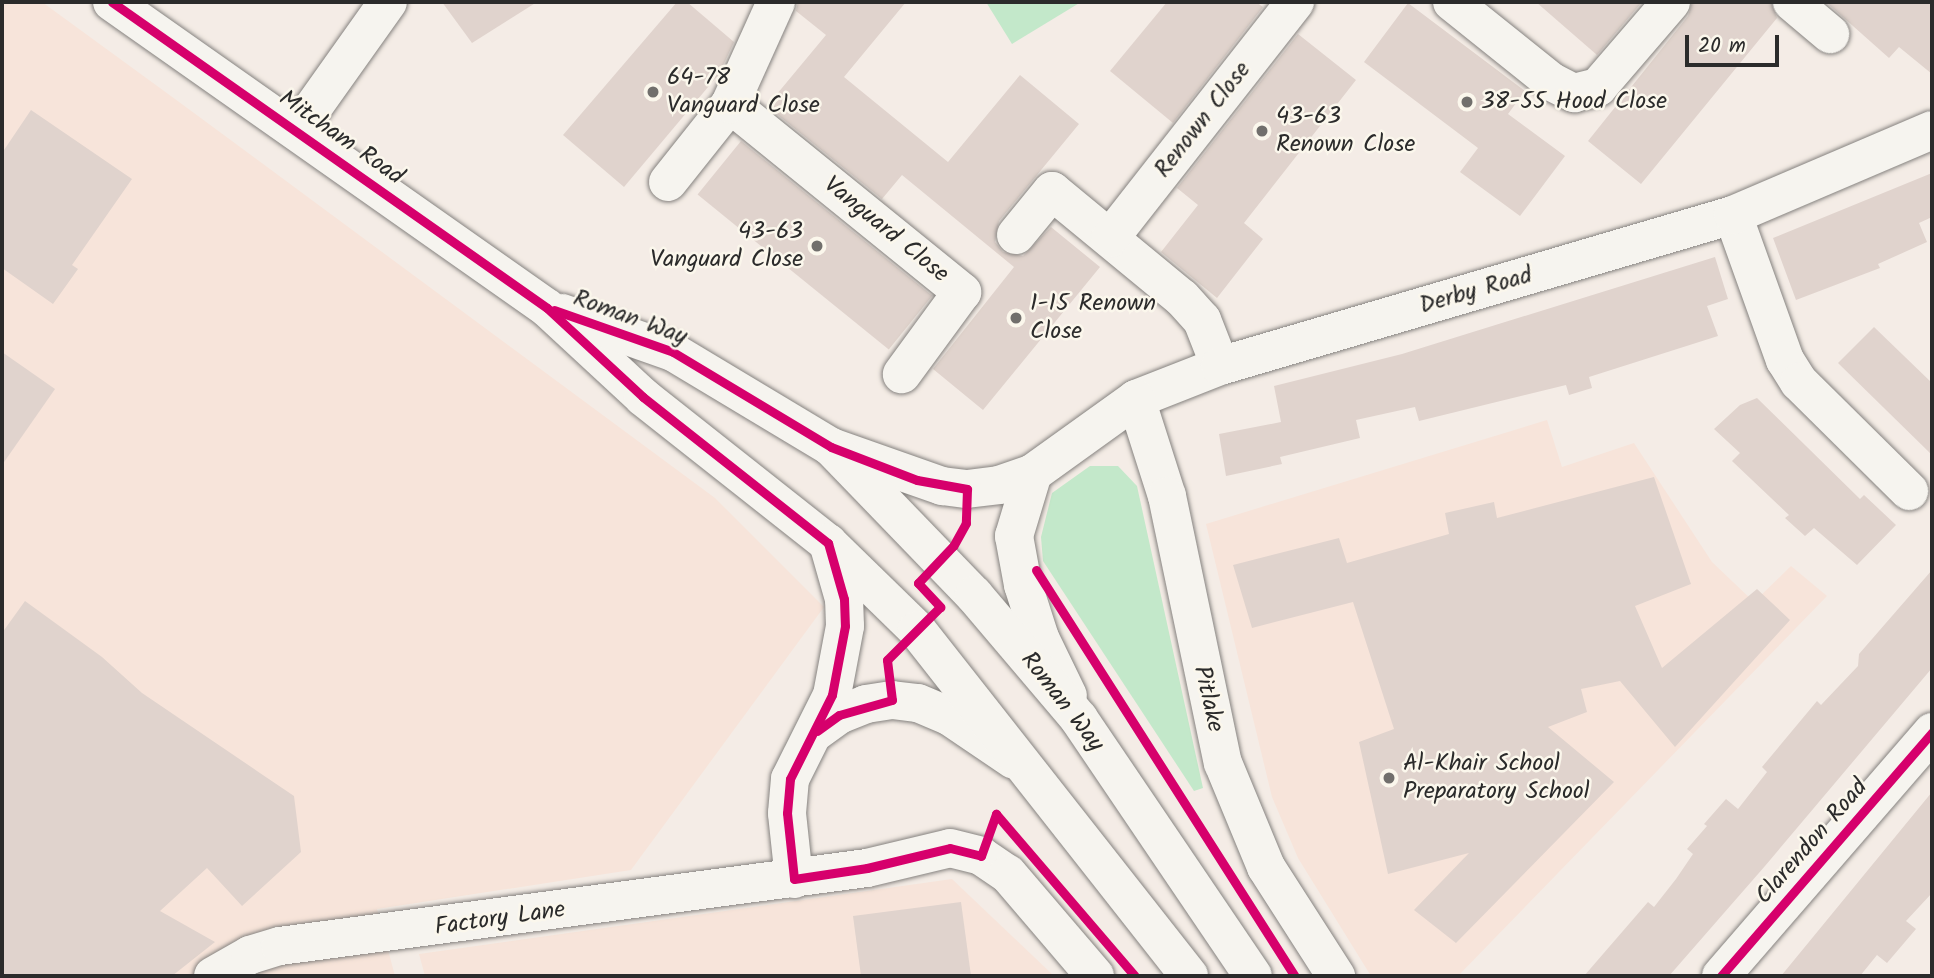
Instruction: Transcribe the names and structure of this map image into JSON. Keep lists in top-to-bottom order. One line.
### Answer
{"streets":{"street":["Renown Close","Mitcham Road","Vanguard Close","Derby Road","Roman Way","Pitlake","Clarendon Road","Factory Lane"]},"crossings":[["Mitcham Road","Roman Way"],["Derby Road","Roman Way"],["Derby Road","Pitlake"]],"places":["64-78 Vanguard Close","38-55 Hood Close","43-63 Renown Close","43-63 Vanguard Close","1-15 Renown Close","Al-Khair School Preparatory School"],"scale_bar":"20 m"}
